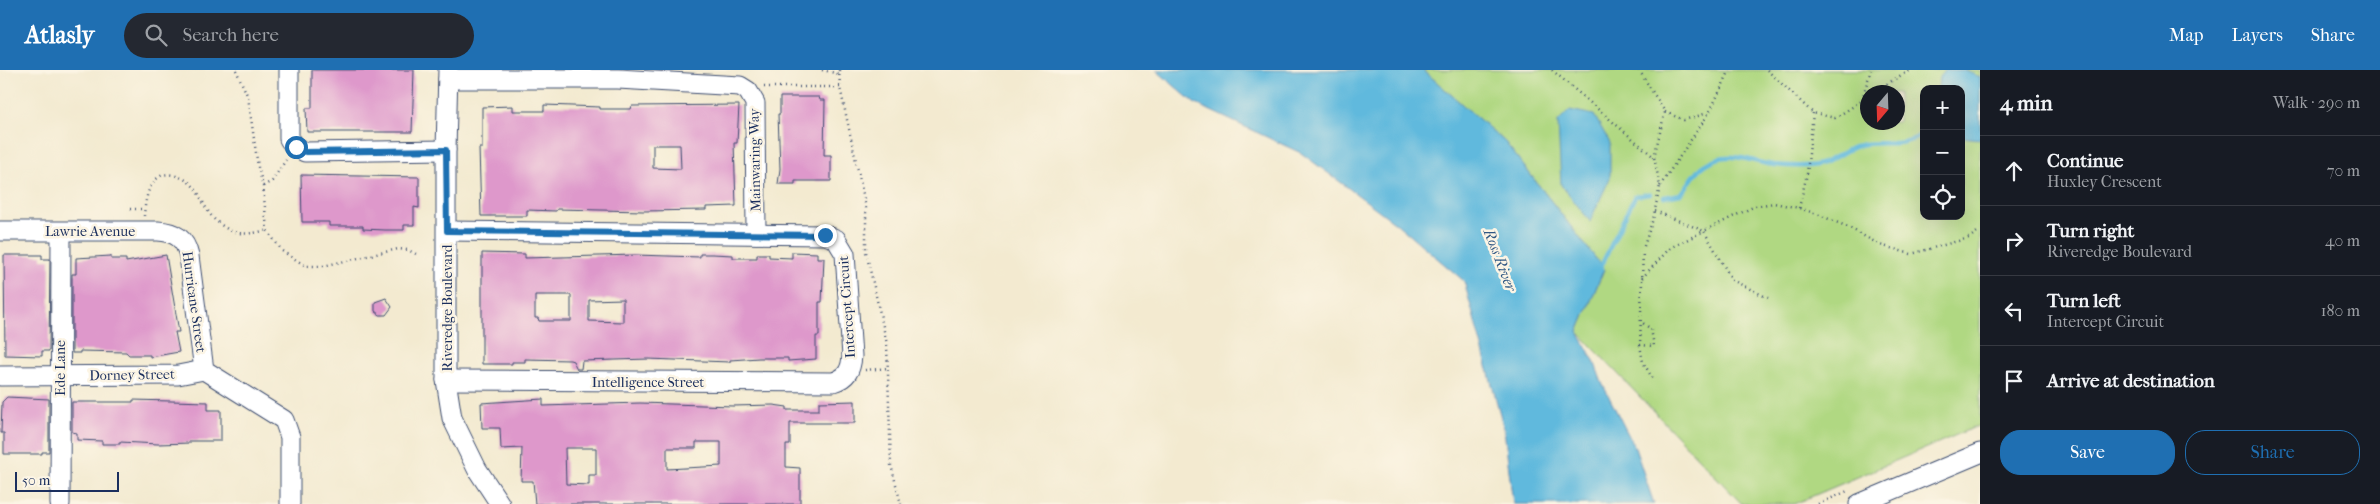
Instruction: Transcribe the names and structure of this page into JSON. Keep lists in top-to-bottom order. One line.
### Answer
{"streets":{"street":["Mainwaring Way","Lawrie Avenue","Hurricane Street","Intercept Circuit","Riveredge Boulevard","Ede Lane","Dorney Street","Intelligence Street"]},"crossings":[["Mainwaring Way","Intercept Circuit"],["Mainwaring Way","Riveredge Boulevard"],["Lawrie Avenue","Hurricane Street"],["Lawrie Avenue","Ede Lane"],["Hurricane Street","Dorney Street"],["Intercept Circuit","Riveredge Boulevard"],["Intercept Circuit","Intelligence Street"],["Riveredge Boulevard","Intelligence Street"],["Ede Lane","Dorney Street"]],"water":["Ross River"],"scale_bar":"50 m","north":"bottom","page":{"header":"Atlasly","search":"Search here","nav":["Map","Layers","Share"],"heading":["4 min","Walk · 290 m"],"map_buttons":["+","−"],"list":[["Continue","Huxley Crescent","70 m"],["Turn right","Riveredge Boulevard","40 m"],["Turn left","Intercept Circuit","180 m"],"Arrive at destination"],"buttons":["Save","Share"],"scale":"50 m"}}
